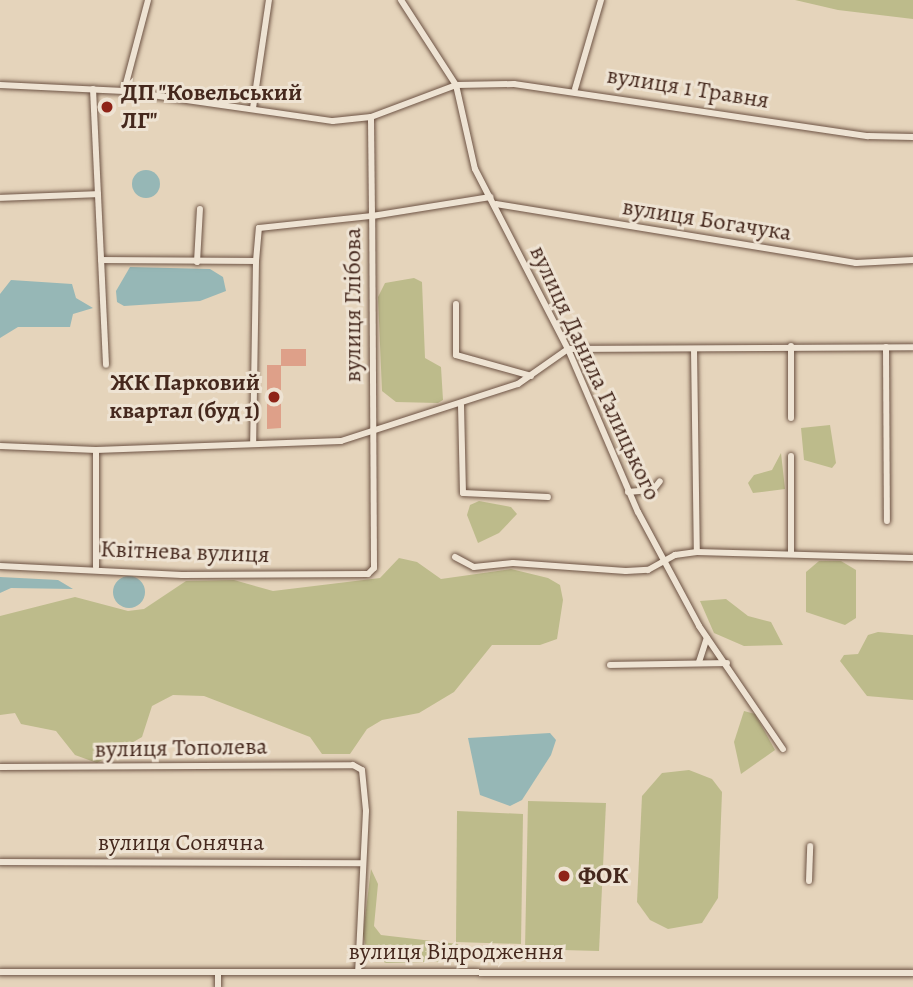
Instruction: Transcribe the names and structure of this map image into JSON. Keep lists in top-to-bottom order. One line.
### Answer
{"streets":{"street":["вулиця 1 Травня","вулиця Богачука","вулиця Глібова","вулиця Данила Галицького","Квітнева вулиця","вулиця Тополева","вулиця Сонячна","вулиця Відродження"]},"crossings":[["вулиця 1 Травня","вулиця Данила Галицького"],["вулиця Богачука","вулиця Данила Галицького"],["вулиця Глібова","вулиця Данила Галицького"],["вулиця Глібова","Квітнева вулиця"],["вулиця Тополева","вулиця Сонячна"]],"places":["ДП \"Ковельський ЛГ\"","ЖК Парковий квартал (буд 1)","ФОК"]}
